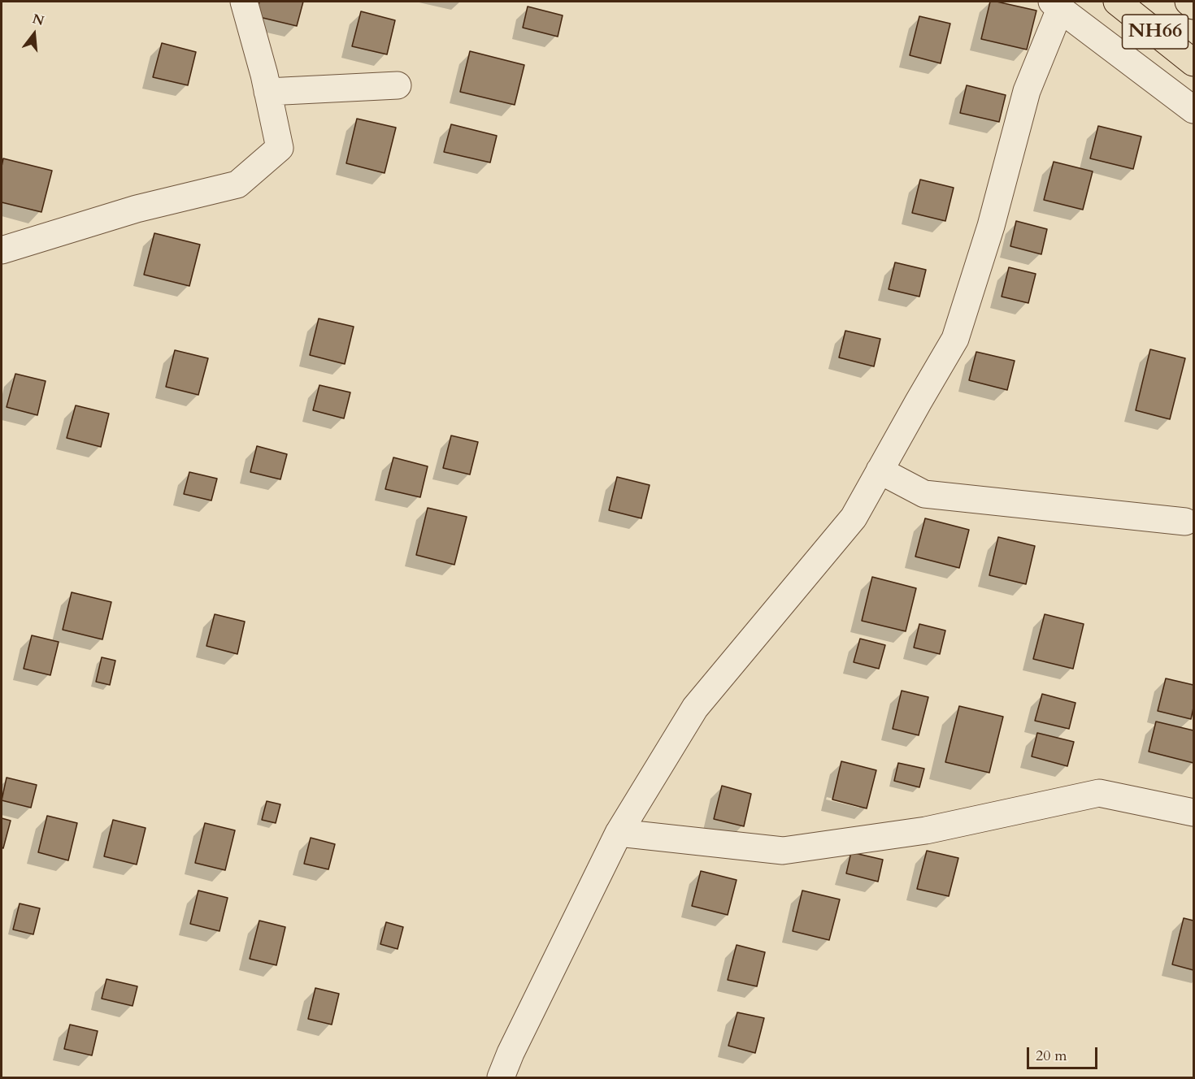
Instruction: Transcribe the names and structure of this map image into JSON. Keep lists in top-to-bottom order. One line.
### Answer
{"streets":{"highway":["NH66"]},"scale_bar":"20 m","north":"top"}
